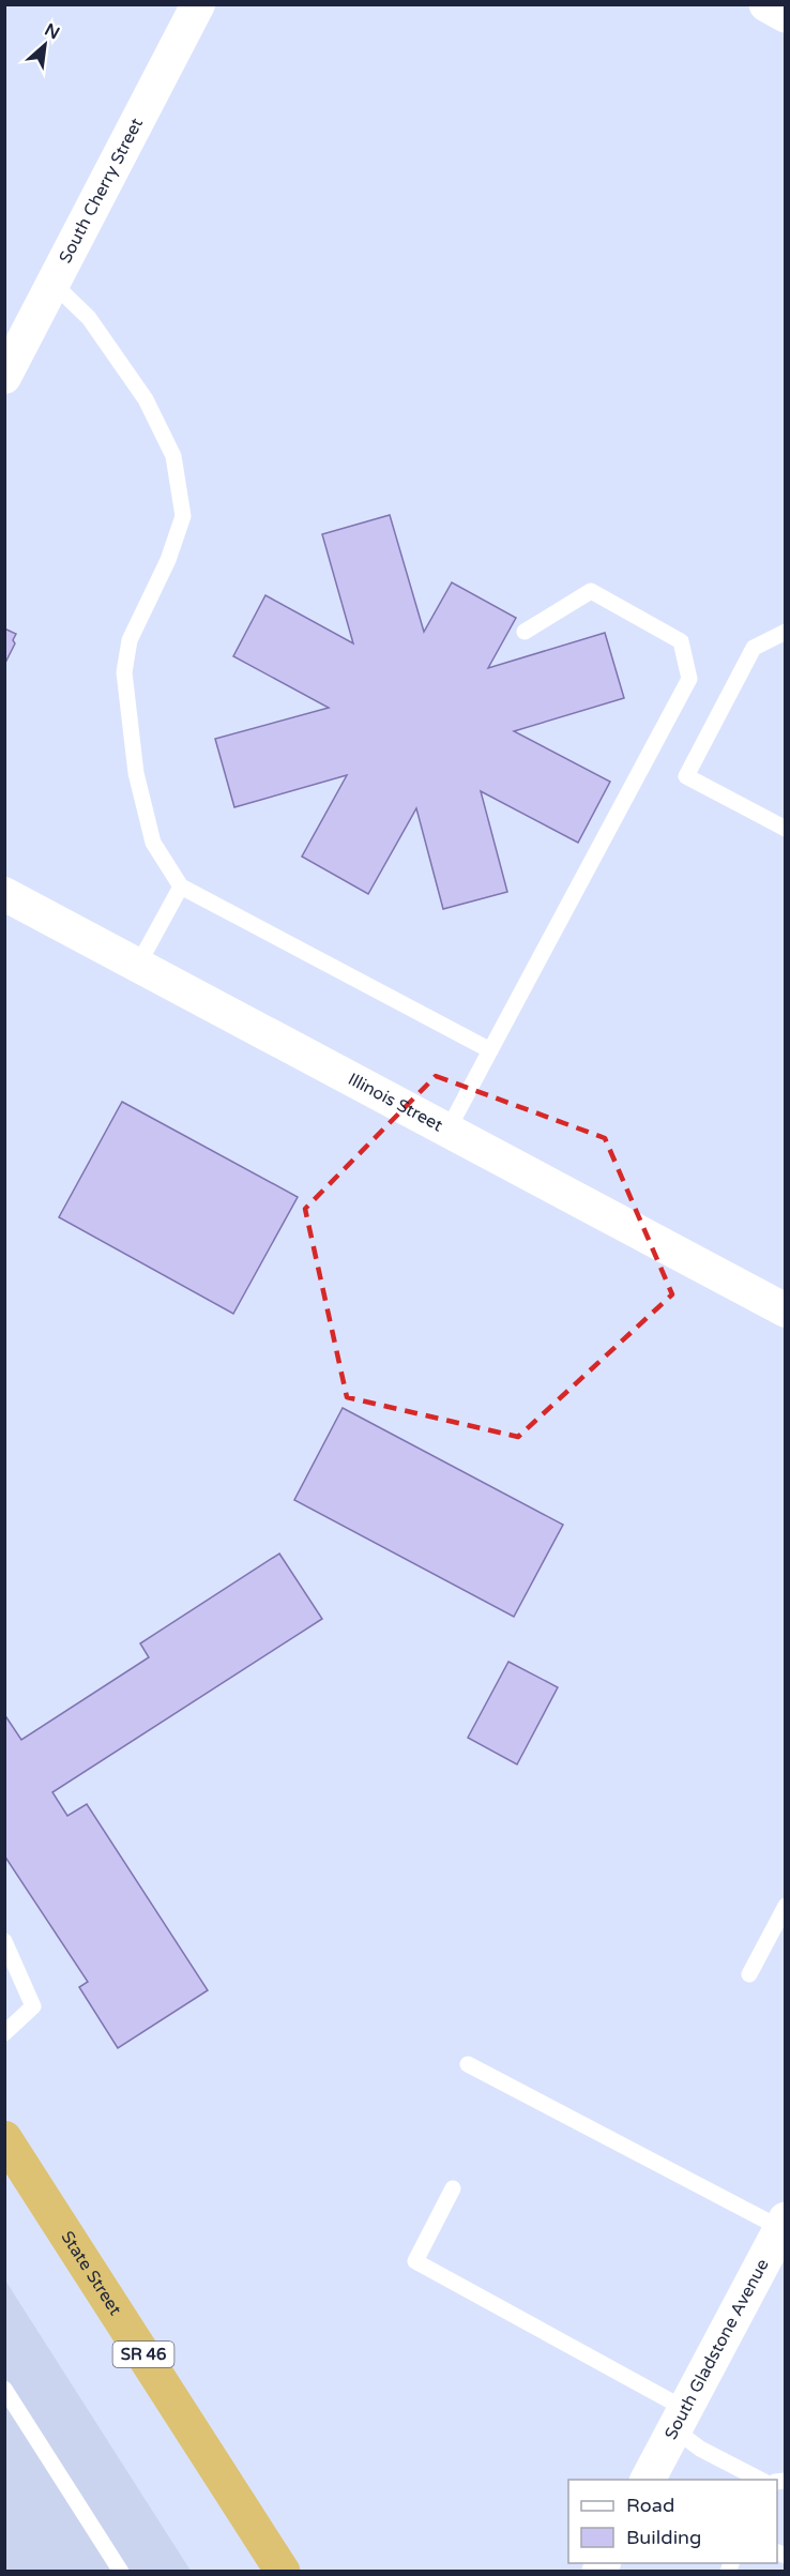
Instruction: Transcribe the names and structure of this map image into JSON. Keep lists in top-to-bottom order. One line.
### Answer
{"streets":{"highway":["State Street","SR 46"],"street":["South Cherry Street","Illinois Street","South Gladstone Avenue"]},"legend":["Road","Building"],"north":"top right"}
